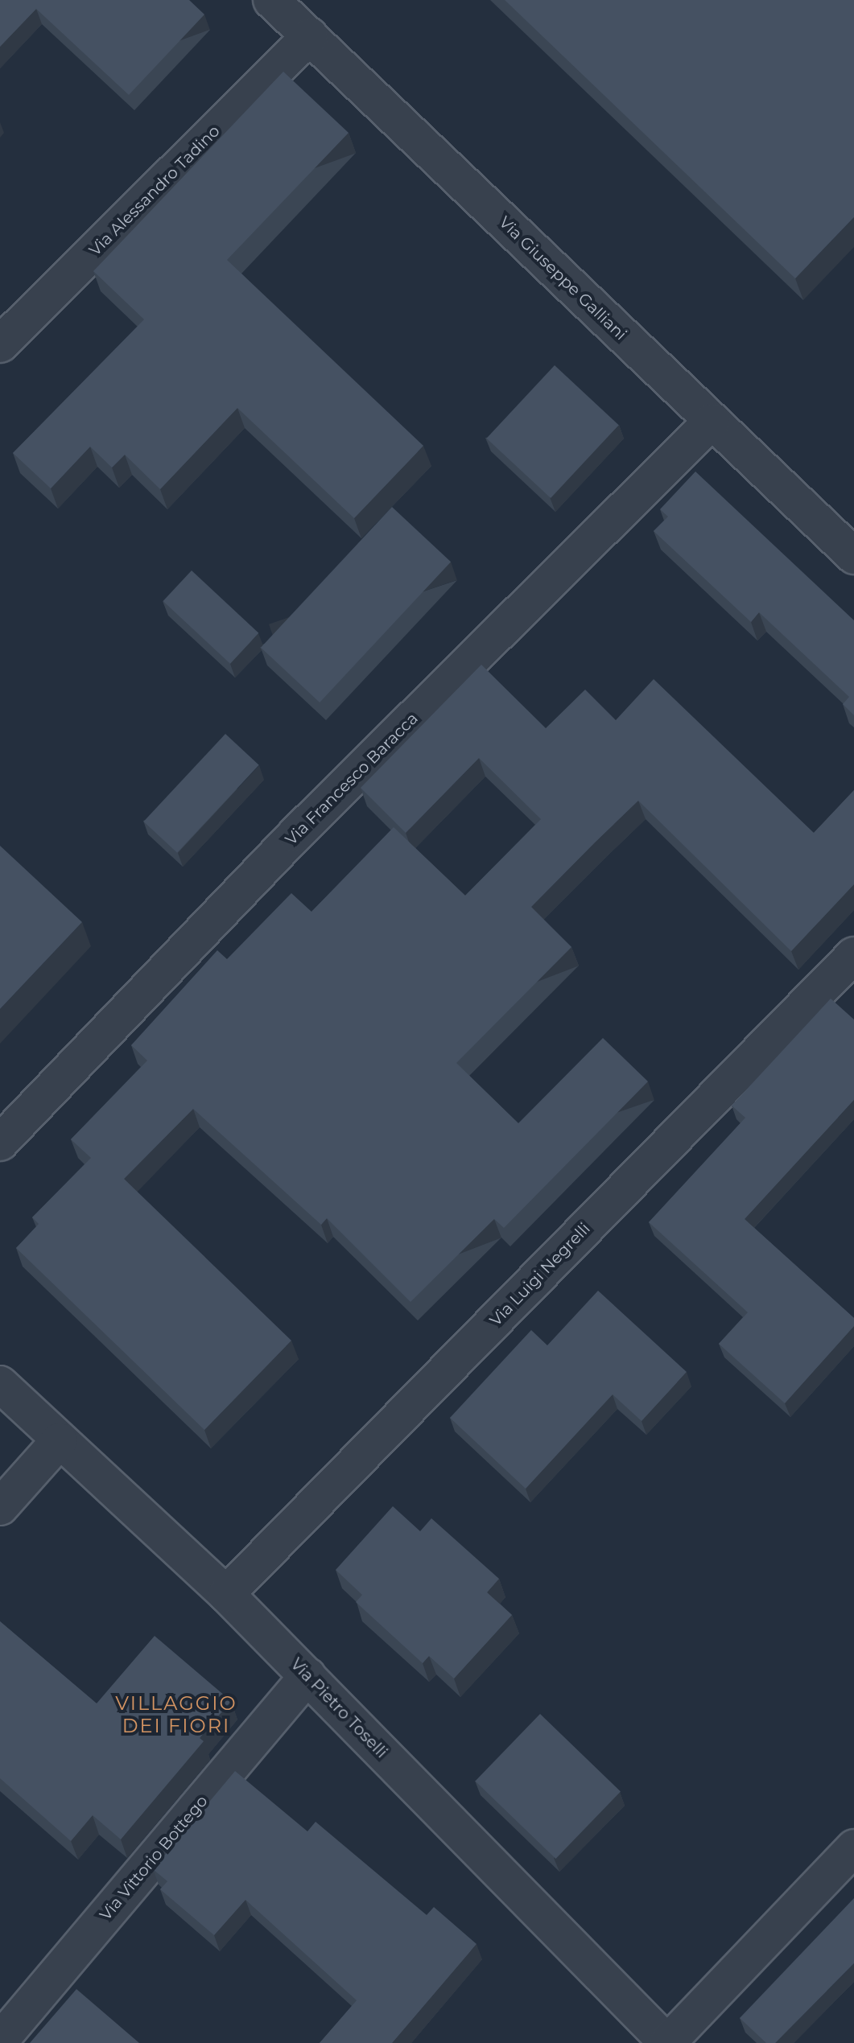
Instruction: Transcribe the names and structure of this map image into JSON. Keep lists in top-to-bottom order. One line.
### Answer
{"streets":{"street":["Via Alessandro Tadino","Via Giuseppe Galliani","Via Francesco Baracca","Via Luigi Negrelli","Via Pietro Toselli","Via Vittorio Bottego"]},"crossings":[["Via Alessandro Tadino","Via Giuseppe Galliani"],["Via Giuseppe Galliani","Via Francesco Baracca"],["Via Luigi Negrelli","Via Pietro Toselli"],["Via Pietro Toselli","Via Vittorio Bottego"]],"districts":["VILLAGGIO DEI FIORI"]}
